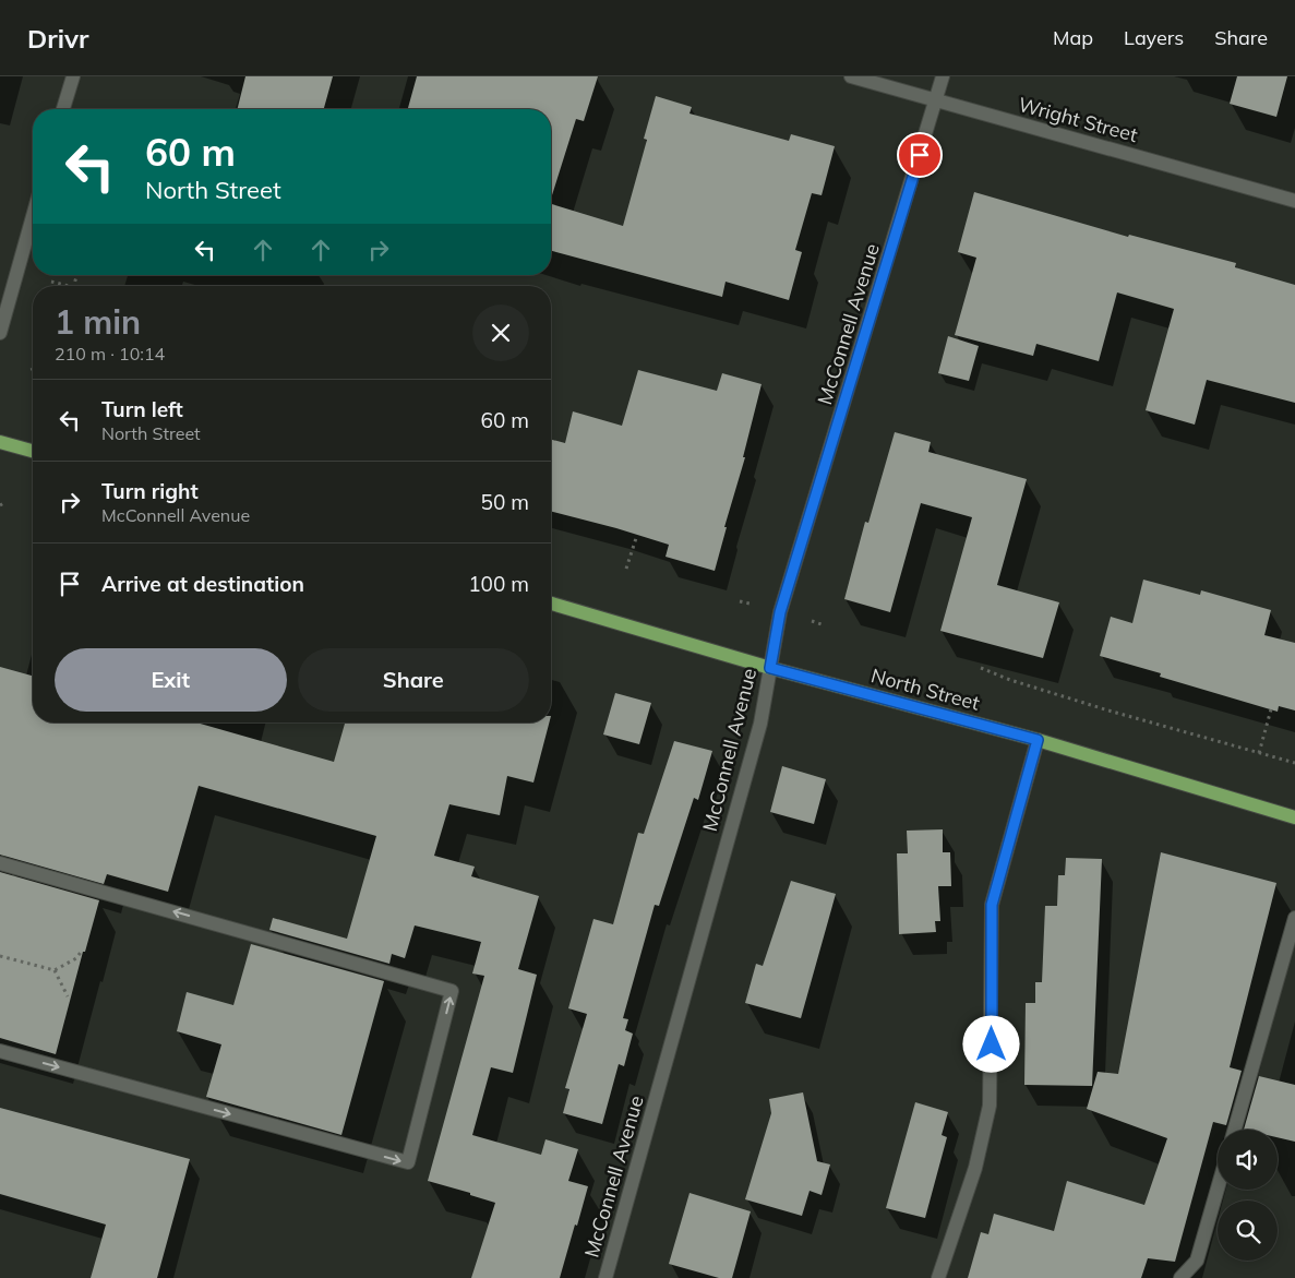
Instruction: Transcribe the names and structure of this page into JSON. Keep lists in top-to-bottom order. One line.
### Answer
{"streets":{"main road":["North Street"],"street":["Wright Street","McConnell Avenue"]},"crossings":[["Wright Street","McConnell Avenue"],["McConnell Avenue","North Street"]],"page":{"header":"Drivr","nav":["Map","Layers","Share"],"turn":["60 m","North Street"],"heading":["1 min","210 m · 10:14"],"list":[{"name":"Turn left","note":"North Street","value":"60 m"},{"name":"Turn right","note":"McConnell Avenue","value":"50 m"},{"name":"Arrive at destination","value":"100 m"}],"buttons":["Exit","Share"]}}
